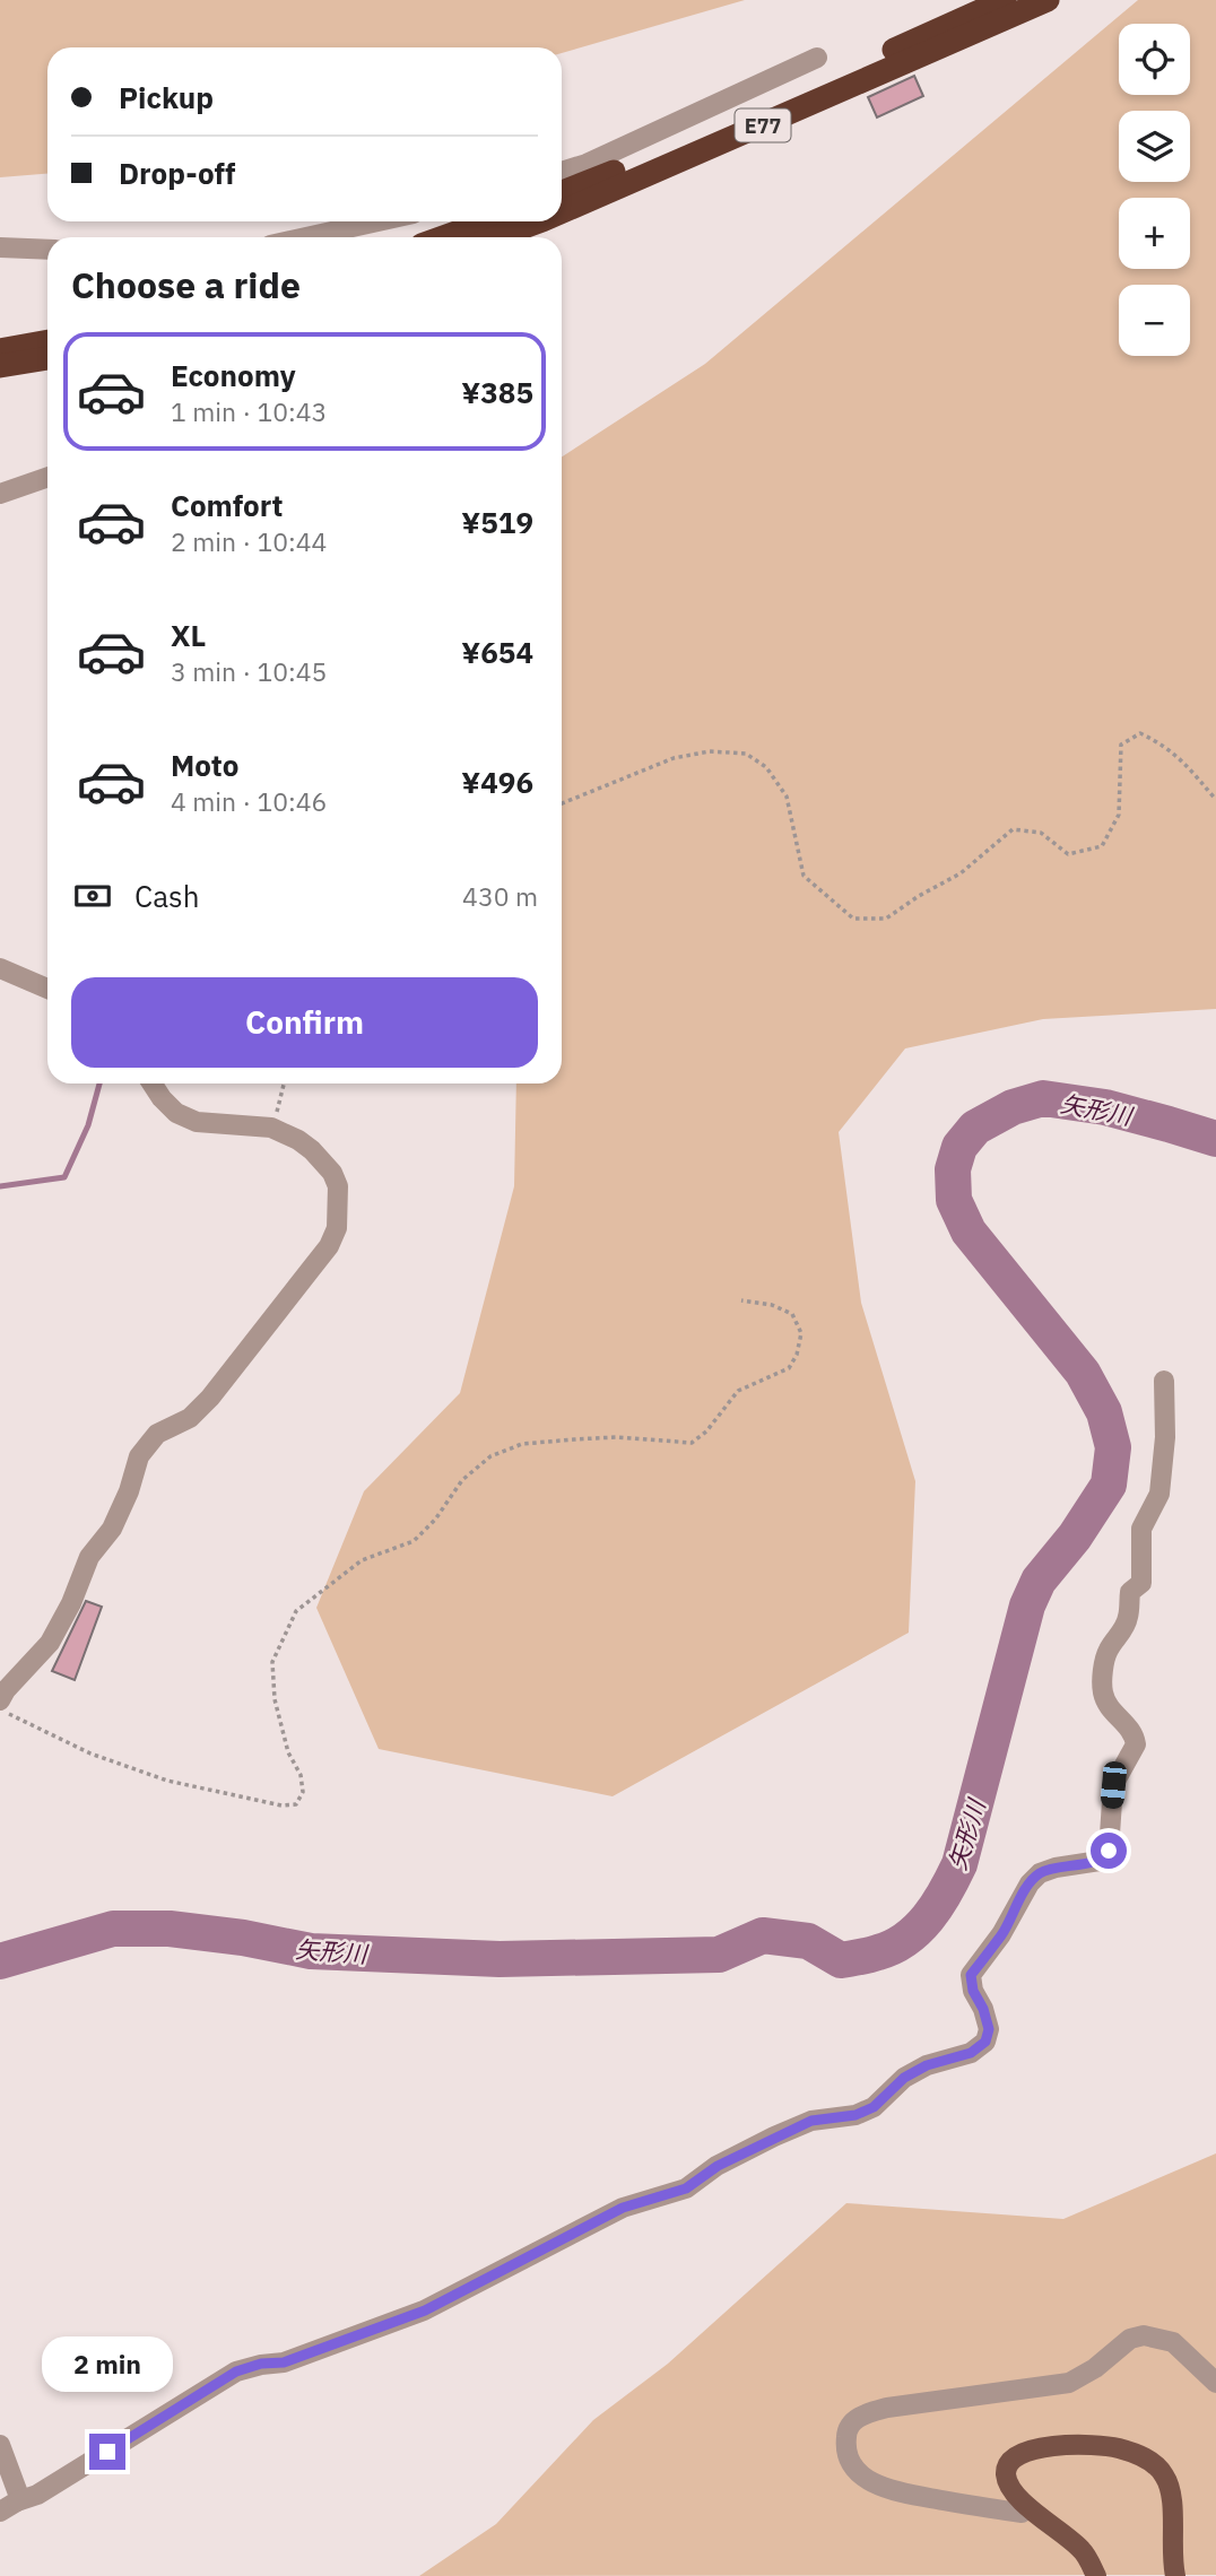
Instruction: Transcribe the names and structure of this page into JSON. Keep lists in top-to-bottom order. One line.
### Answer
{"streets":{"highway":["E77"]},"water":["矢形川"],"page":{"map_buttons":["+","−"],"banner":["Pickup","Drop-off"],"heading":"Choose a ride","list":[{"name":"Economy","note":"1 min · 10:43","value":"¥385"},{"name":"Comfort","note":"2 min · 10:44","value":"¥519"},{"name":"XL","note":"3 min · 10:45","value":"¥654"},{"name":"Moto","note":"4 min · 10:46","value":"¥496"}],"pay":["Cash","430 m"],"buttons":"Confirm","bubble":"2 min"}}
